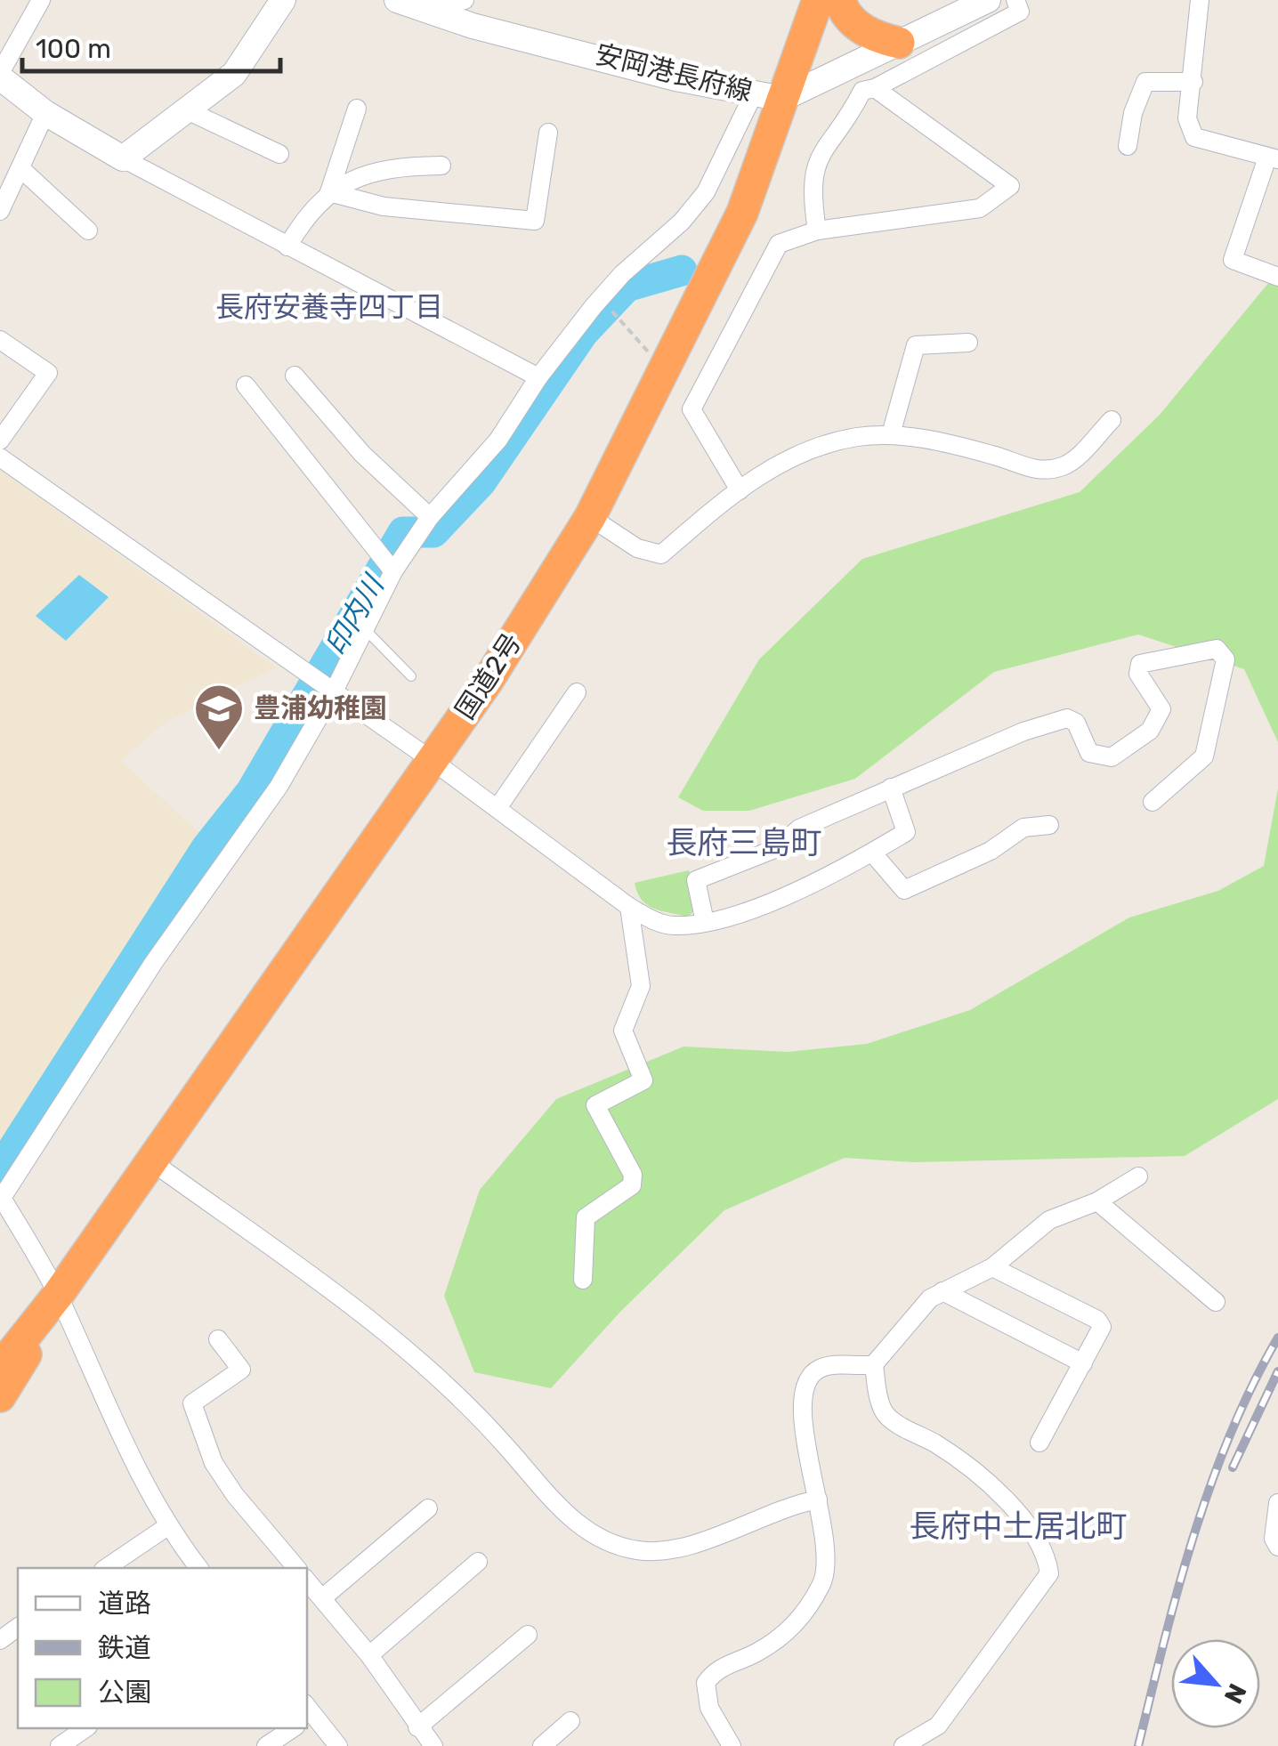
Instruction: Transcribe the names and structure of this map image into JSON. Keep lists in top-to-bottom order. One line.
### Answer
{"streets":{"highway":["国道2号"],"main road":["安岡港長府線"]},"crossings":[["安岡港長府線","国道2号"]],"districts":["長府安養寺四丁目","長府三島町","長府中土居北町"],"water":["印内川"],"places":{"school or university":["豊浦幼稚園"]},"legend":["道路","鉄道","公園"],"scale_bar":"100 m","north":"bottom right"}
